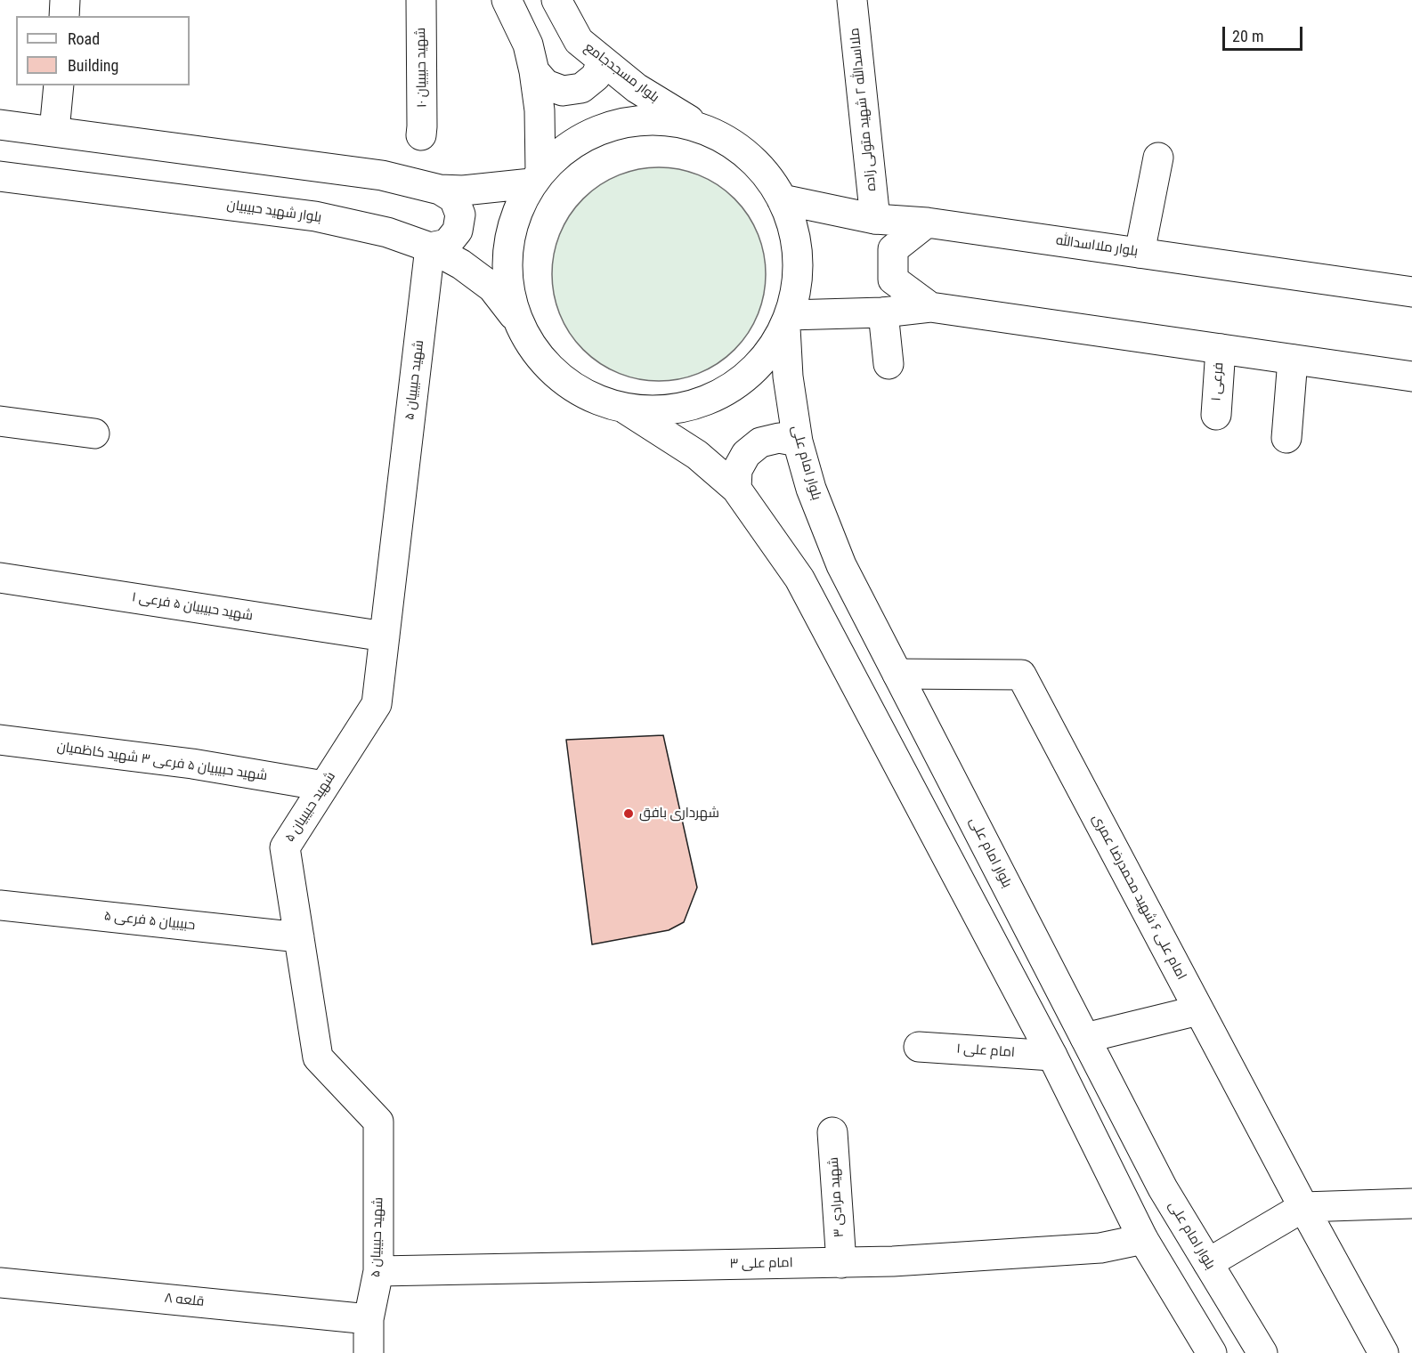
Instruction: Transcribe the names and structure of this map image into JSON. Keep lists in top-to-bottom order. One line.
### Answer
{"streets":{"main road":["شهید حبیبیان ۱۰","بلوار مسجدجامع","ملااسدالله ۲ شهید متولی زاده","بلوار شهید حبیبیان","بلوار ملااسدالله","شهید حبیبیان ۵","فرعی ۱","بلوار امام علی","شهید حبیبیان ۵ فرعی ۱","شهید حبیبیان ۵ فرعی ۳ شهید کاظمیان","امام علی ۶ شهید محمدرضا عمری","حبیبیان ۵ فرعی ۵","امام علی ۱","شهید مرادی ۳","امام علی ۳","قلعه ۸"]},"crossings":[["ملااسدالله ۲ شهید متولی زاده","بلوار ملااسدالله"],["بلوار شهید حبیبیان","شهید حبیبیان ۵"],["شهید حبیبیان ۵","شهید حبیبیان ۵ فرعی ۱"],["شهید حبیبیان ۵","شهید حبیبیان ۵ فرعی ۳ شهید کاظمیان"],["شهید حبیبیان ۵","حبیبیان ۵ فرعی ۵"],["شهید حبیبیان ۵","امام علی ۳"],["شهید حبیبیان ۵","قلعه ۸"],["بلوار امام علی","امام علی ۶ شهید محمدرضا عمری"],["شهید مرادی ۳","امام علی ۳"]],"places":["شهرداری بافق"],"legend":["Road","Building"],"scale_bar":"20 m"}
